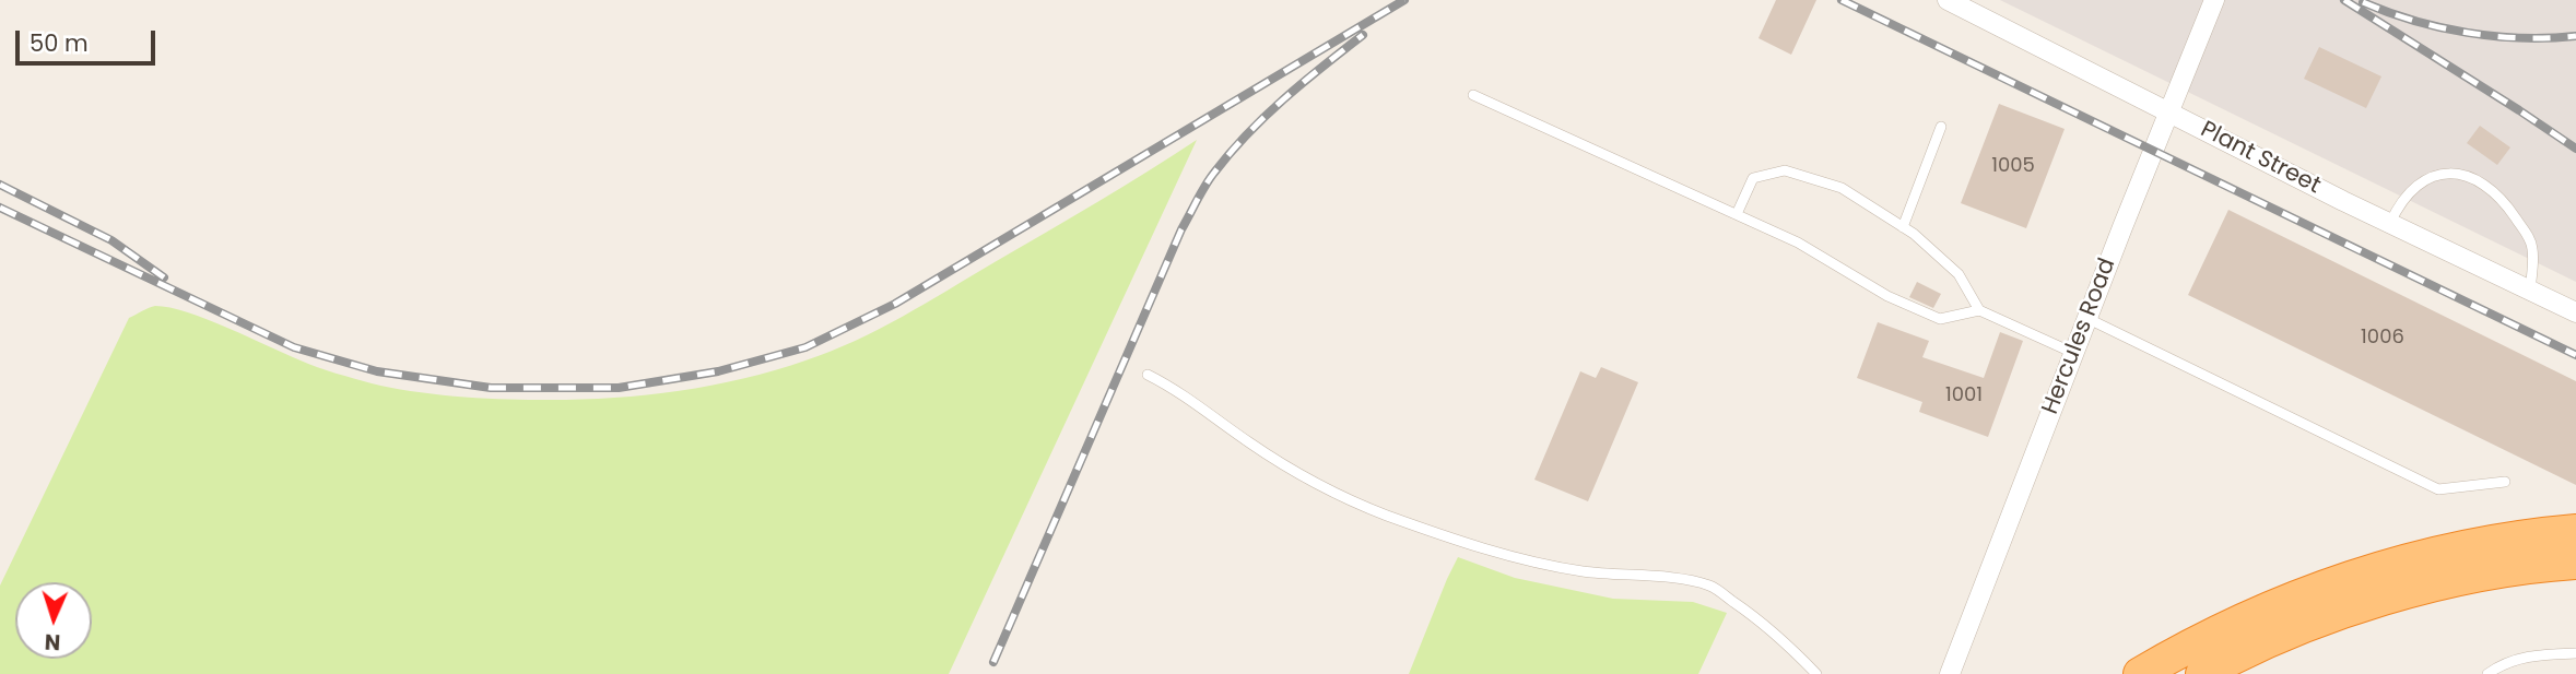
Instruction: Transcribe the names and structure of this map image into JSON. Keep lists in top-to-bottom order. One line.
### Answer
{"streets":{"street":["Plant Street","Hercules Road"]},"crossings":[["Plant Street","Hercules Road"]],"house_numbers":["1005","1006","1001"],"scale_bar":"50 m","north":"bottom"}
